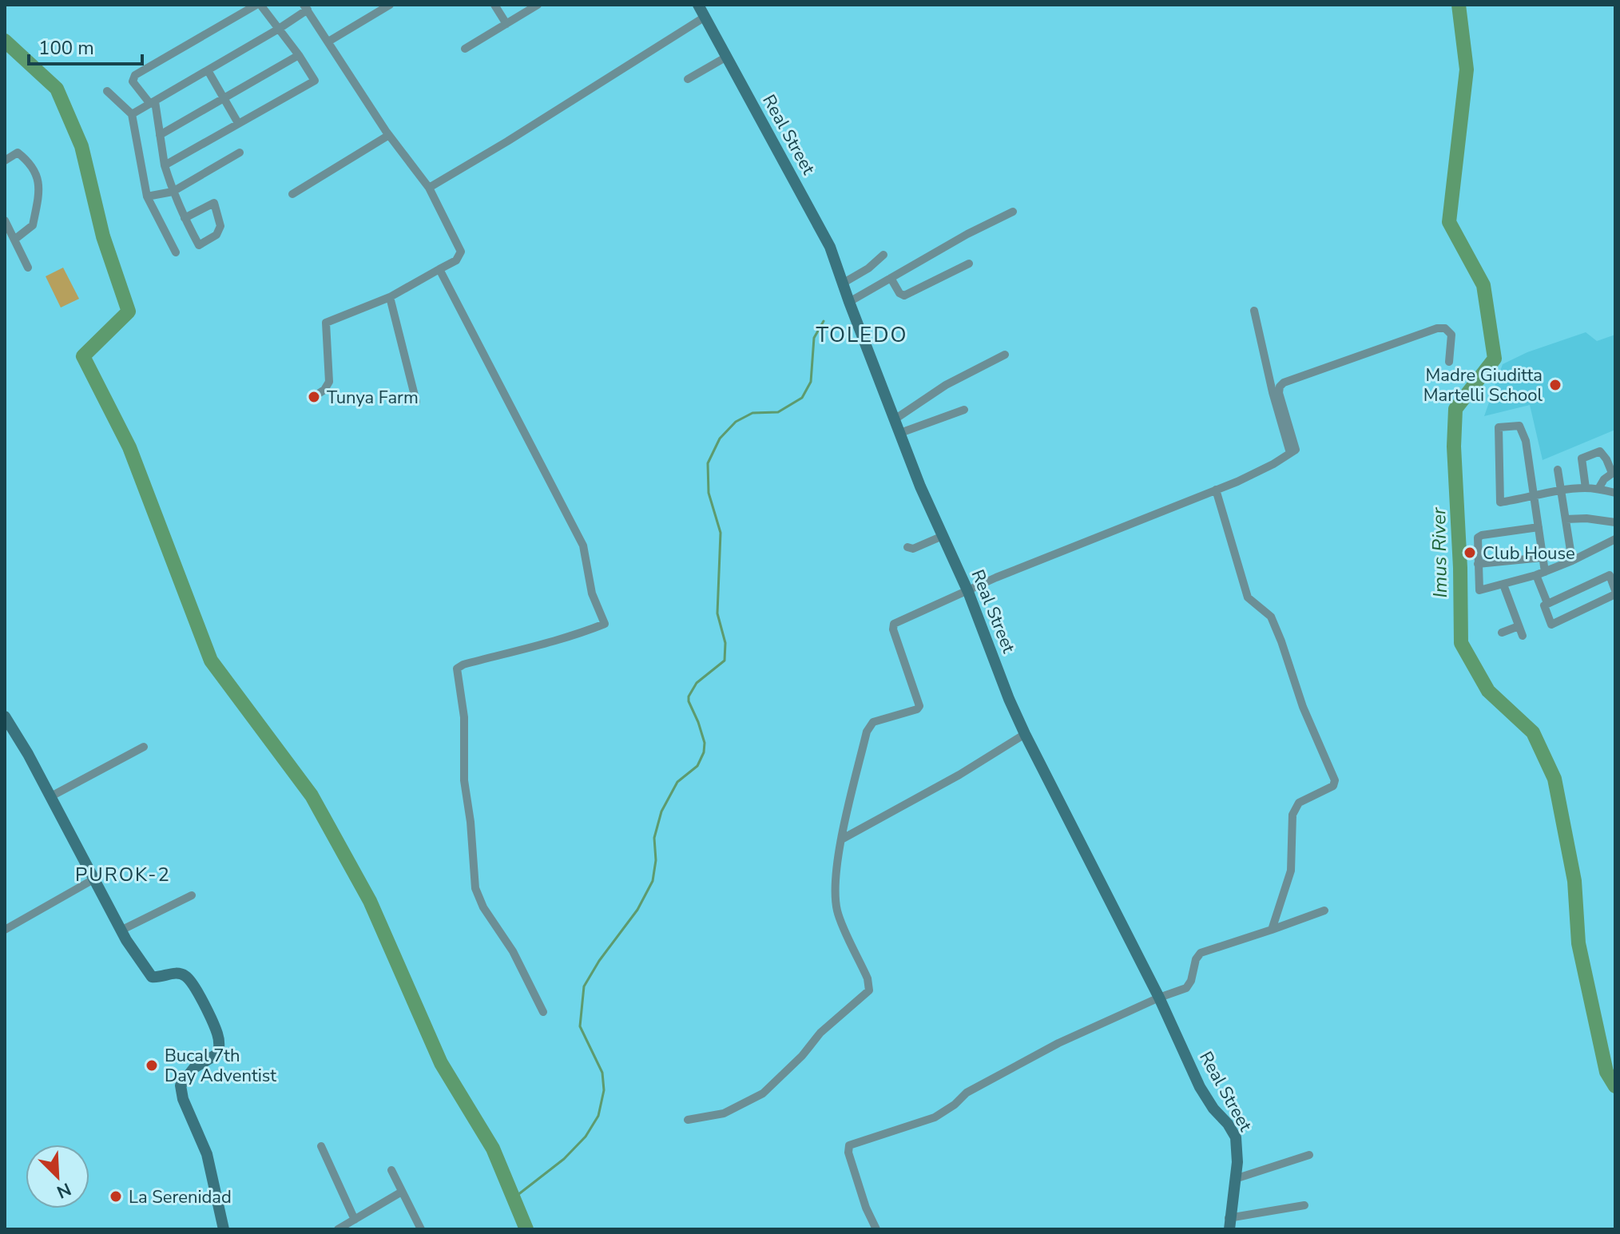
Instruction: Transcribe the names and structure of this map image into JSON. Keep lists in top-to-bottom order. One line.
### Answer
{"streets":{"street":["Real Street"]},"districts":["TOLEDO","PUROK-2"],"water":["Imus River"],"places":["Madre Giuditta Martelli School","Tunya Farm","Club House","Bucal 7th Day Adventist","La Serenidad"],"scale_bar":"100 m","north":"bottom right"}
